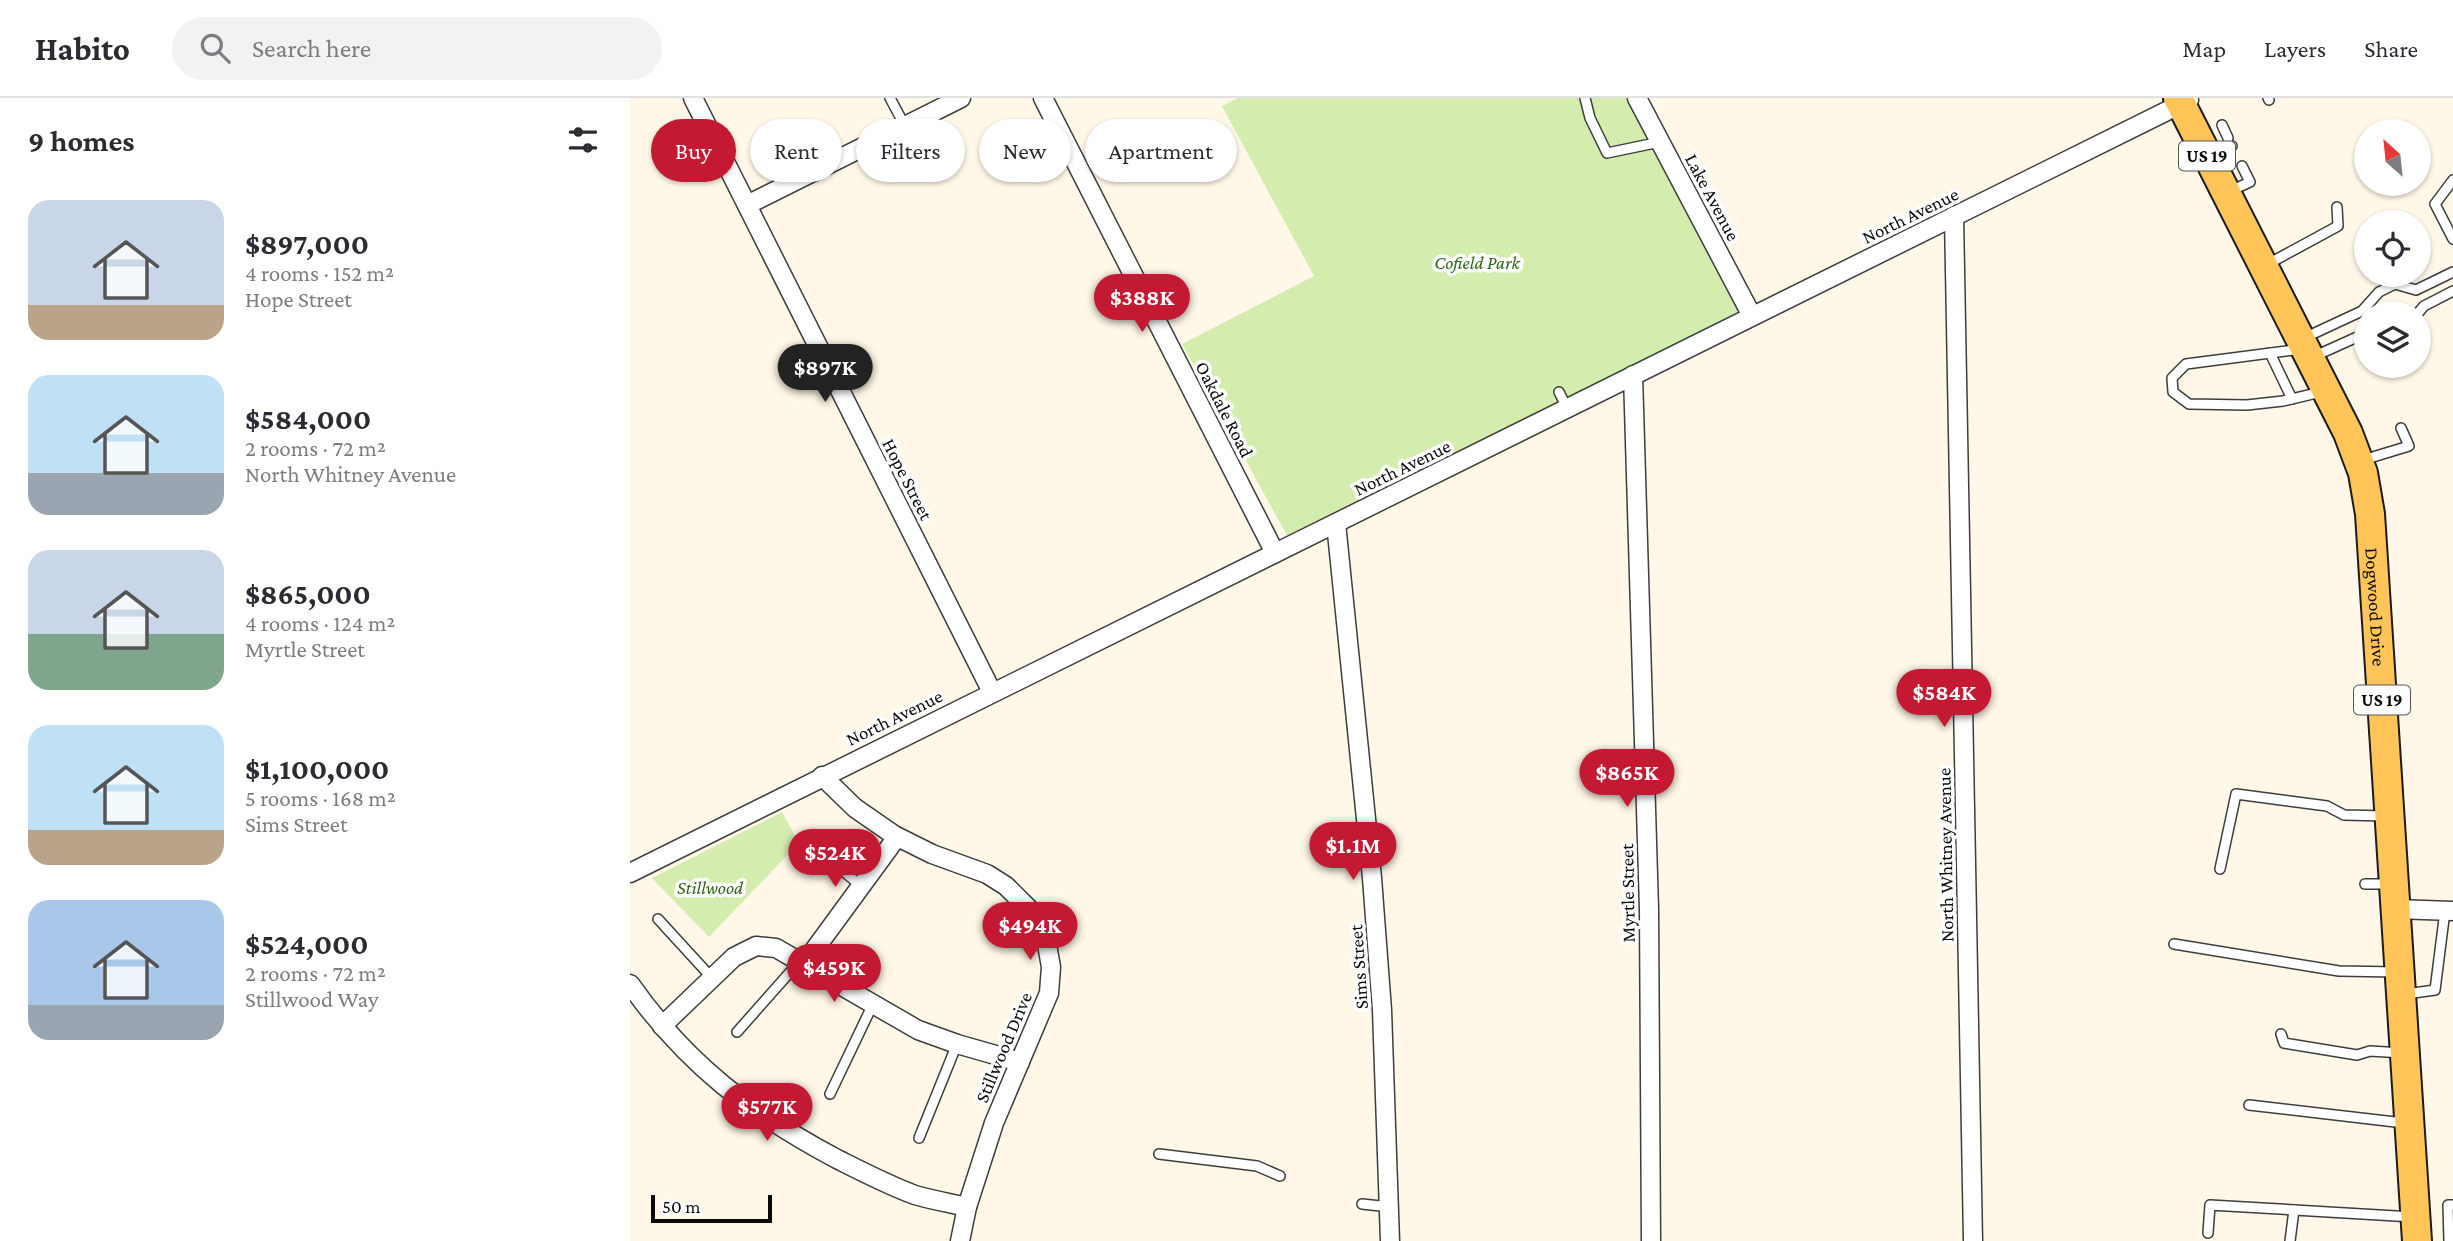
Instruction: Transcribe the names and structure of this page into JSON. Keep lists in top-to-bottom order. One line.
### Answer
{"streets":{"main road":["US 19","Dogwood Drive"],"street":["Lake Avenue","North Avenue","Oakdale Road","Hope Street","North Whitney Avenue","Myrtle Street","Sims Street","Stillwood Drive"]},"crossings":[["Lake Avenue","North Avenue"],["North Avenue","Oakdale Road"],["North Avenue","Hope Street"],["North Avenue","Dogwood Drive"],["North Avenue","North Whitney Avenue"],["North Avenue","Myrtle Street"],["North Avenue","Sims Street"],["North Avenue","Stillwood Drive"]],"parks":["Cofield Park","Stillwood"],"scale_bar":"50 m","north":"top left","page":{"header":"Habito","search":"Search here","nav":["Map","Layers","Share"],"heading":"9 homes","chip":["Buy","Rent","Filters","New","Apartment"],"list":[{"name":"$897,000","note":"4 rooms · 152 m² · Hope Street"},{"name":"$584,000","note":"2 rooms · 72 m² · North Whitney Avenue"},{"name":"$865,000","note":"4 rooms · 124 m² · Myrtle Street"},{"name":"$1,100,000","note":"5 rooms · 168 m² · Sims Street"},{"name":"$524,000","note":"2 rooms · 72 m² · Stillwood Way"}],"price":["$388K","$897K","$584K","$865K","$1.1M","$524K","$494K","$459K","$577K"],"scale":"50 m"}}
